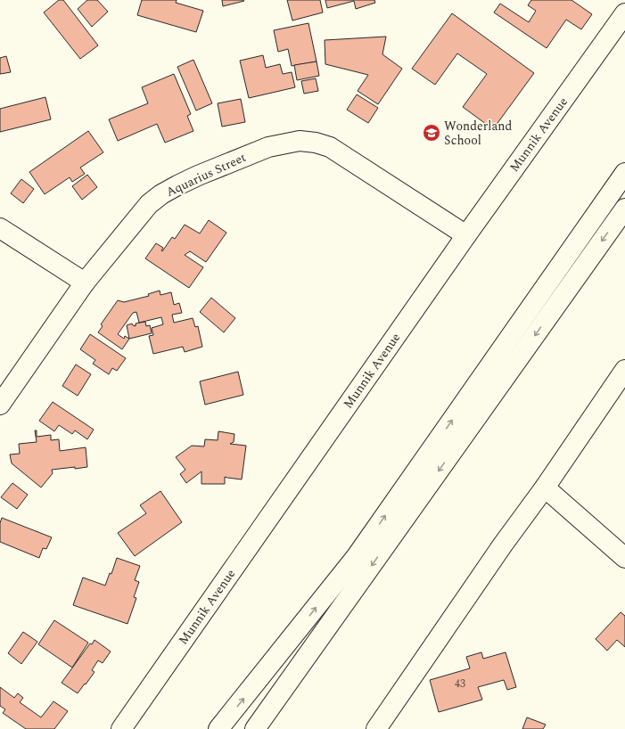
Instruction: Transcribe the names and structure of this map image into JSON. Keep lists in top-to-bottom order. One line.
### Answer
{"streets":{"street":["Munnik Avenue","Aquarius Street"]},"crossings":[["Munnik Avenue","Aquarius Street"]],"places":{"school or university":["Wonderland School"]},"house_numbers":["43"]}
